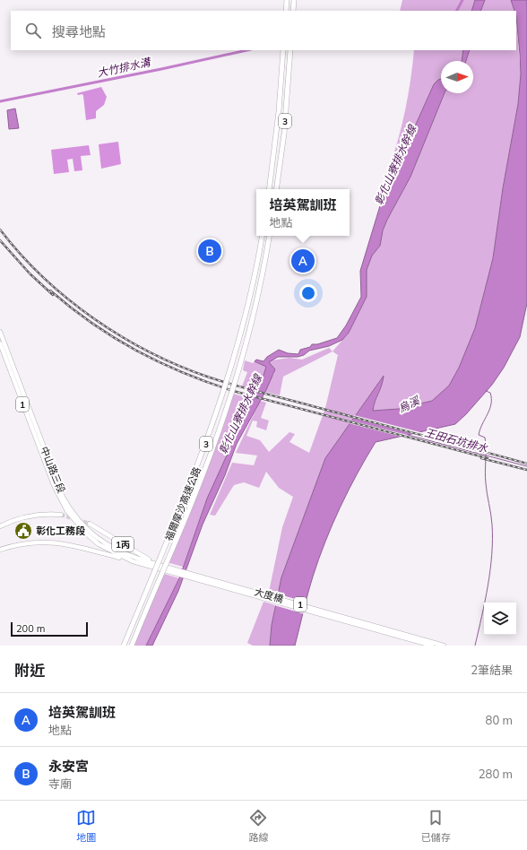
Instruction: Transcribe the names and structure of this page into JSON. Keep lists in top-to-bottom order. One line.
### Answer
{"streets":{"highway":["3","福爾摩沙高速公路"],"main road":["1","中山路三段","1丙","大度橋"]},"crossings":[["中山路三段","1丙"],["中山路三段","大度橋"],["1丙","大度橋"]],"water":["大竹排水溝","彰化山寮排水幹線","烏溪","王田石坑排水"],"places":{"public building":["彰化工務段"]},"scale_bar":"200 m","north":"right","page":{"search":"搜尋地點","popup":["培英駕訓班","地點"],"pins":["B","A"],"scale":"200 m","heading":["附近","2筆結果"],"list":[{"mark":"A","name":"培英駕訓班","note":"地點","value":"80 m"},{"mark":"B","name":"永安宮","note":"寺廟","value":"280 m"}],"nav":["地圖","路線","已儲存"]}}
